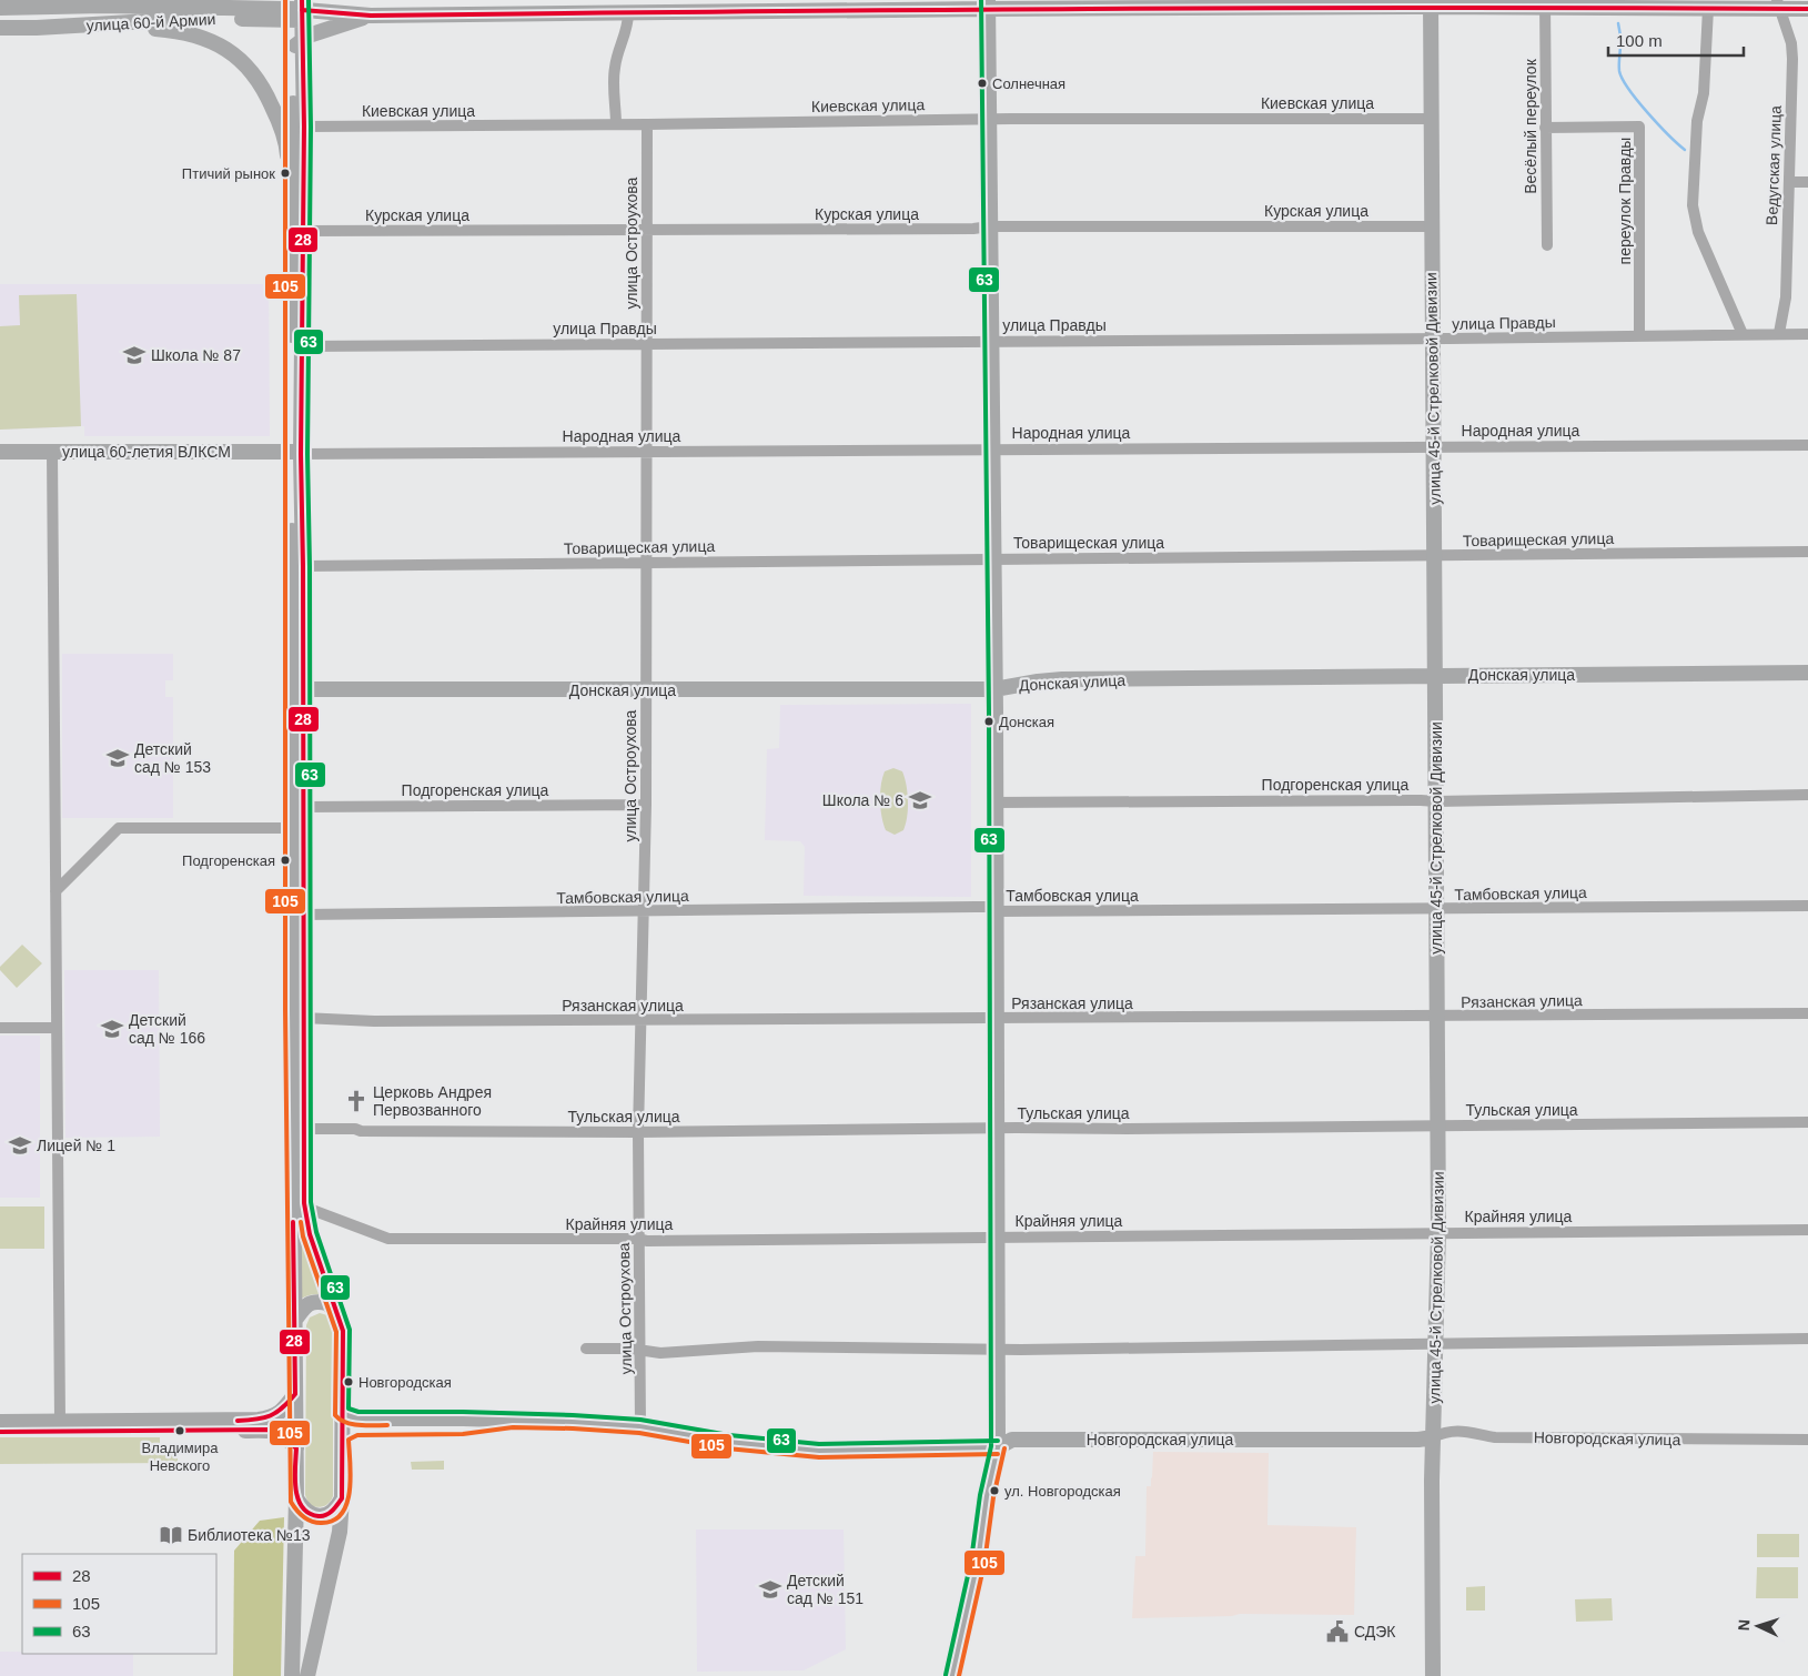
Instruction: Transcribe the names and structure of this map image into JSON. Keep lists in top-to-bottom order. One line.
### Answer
{"streets":{"main road":["улица 60-й Армии","улица 45-й Стрелковой Дивизии","улица 60-летия ВЛКСМ","Донская улица","Новгородская улица"],"street":["Киевская улица","Весёлый переулок","Ведугская улица","переулок Правды","Курская улица","улица Остроухова","улица Правды","Народная улица","Товарищеская улица","Подгоренская улица","Тамбовская улица","Рязанская улица","Тульская улица","Крайняя улица"]},"crossings":[["Киевская улица","улица Остроухова"],["Киевская улица","улица 45-й Стрелковой Дивизии"],["Весёлый переулок","переулок Правды"],["Ведугская улица","улица Правды"],["переулок Правды","улица Правды"],["Курская улица","улица Остроухова"],["Курская улица","улица 45-й Стрелковой Дивизии"],["улица Остроухова","улица Правды"],["улица Остроухова","Народная улица"],["улица Остроухова","Товарищеская улица"],["улица Остроухова","Донская улица"],["улица Остроухова","Подгоренская улица"],["улица Остроухова","Тамбовская улица"],["улица Остроухова","Рязанская улица"],["улица Остроухова","Тульская улица"],["улица Остроухова","Крайняя улица"],["улица Остроухова","Новгородская улица"],["улица Правды","улица 45-й Стрелковой Дивизии"],["улица 45-й Стрелковой Дивизии","Народная улица"],["улица 45-й Стрелковой Дивизии","Товарищеская улица"],["улица 45-й Стрелковой Дивизии","Донская улица"],["улица 45-й Стрелковой Дивизии","Подгоренская улица"],["улица 45-й Стрелковой Дивизии","Тамбовская улица"],["улица 45-й Стрелковой Дивизии","Рязанская улица"],["улица 45-й Стрелковой Дивизии","Тульская улица"],["улица 45-й Стрелковой Дивизии","Крайняя улица"],["улица 45-й Стрелковой Дивизии","Новгородская улица"],["Народная улица","улица 60-летия ВЛКСМ"]],"places":{"other":["Солнечная","Птичий рынок","Донская","Подгоренская","Новгородская","Владимира Невского","ул. Новгородская"],"school or university":["Школа № 87","Детский сад № 153","Школа № 6","Детский сад № 166","Лицей № 1","Детский сад № 151"],"church":["Церковь Андрея Первозванного"],"library":["Библиотека №13"],"public building":["СДЭК"]},"lines":["transit line 28","transit line 105","transit line 63"],"legend":["28","105","63"],"scale_bar":"100 m","north":"left"}
